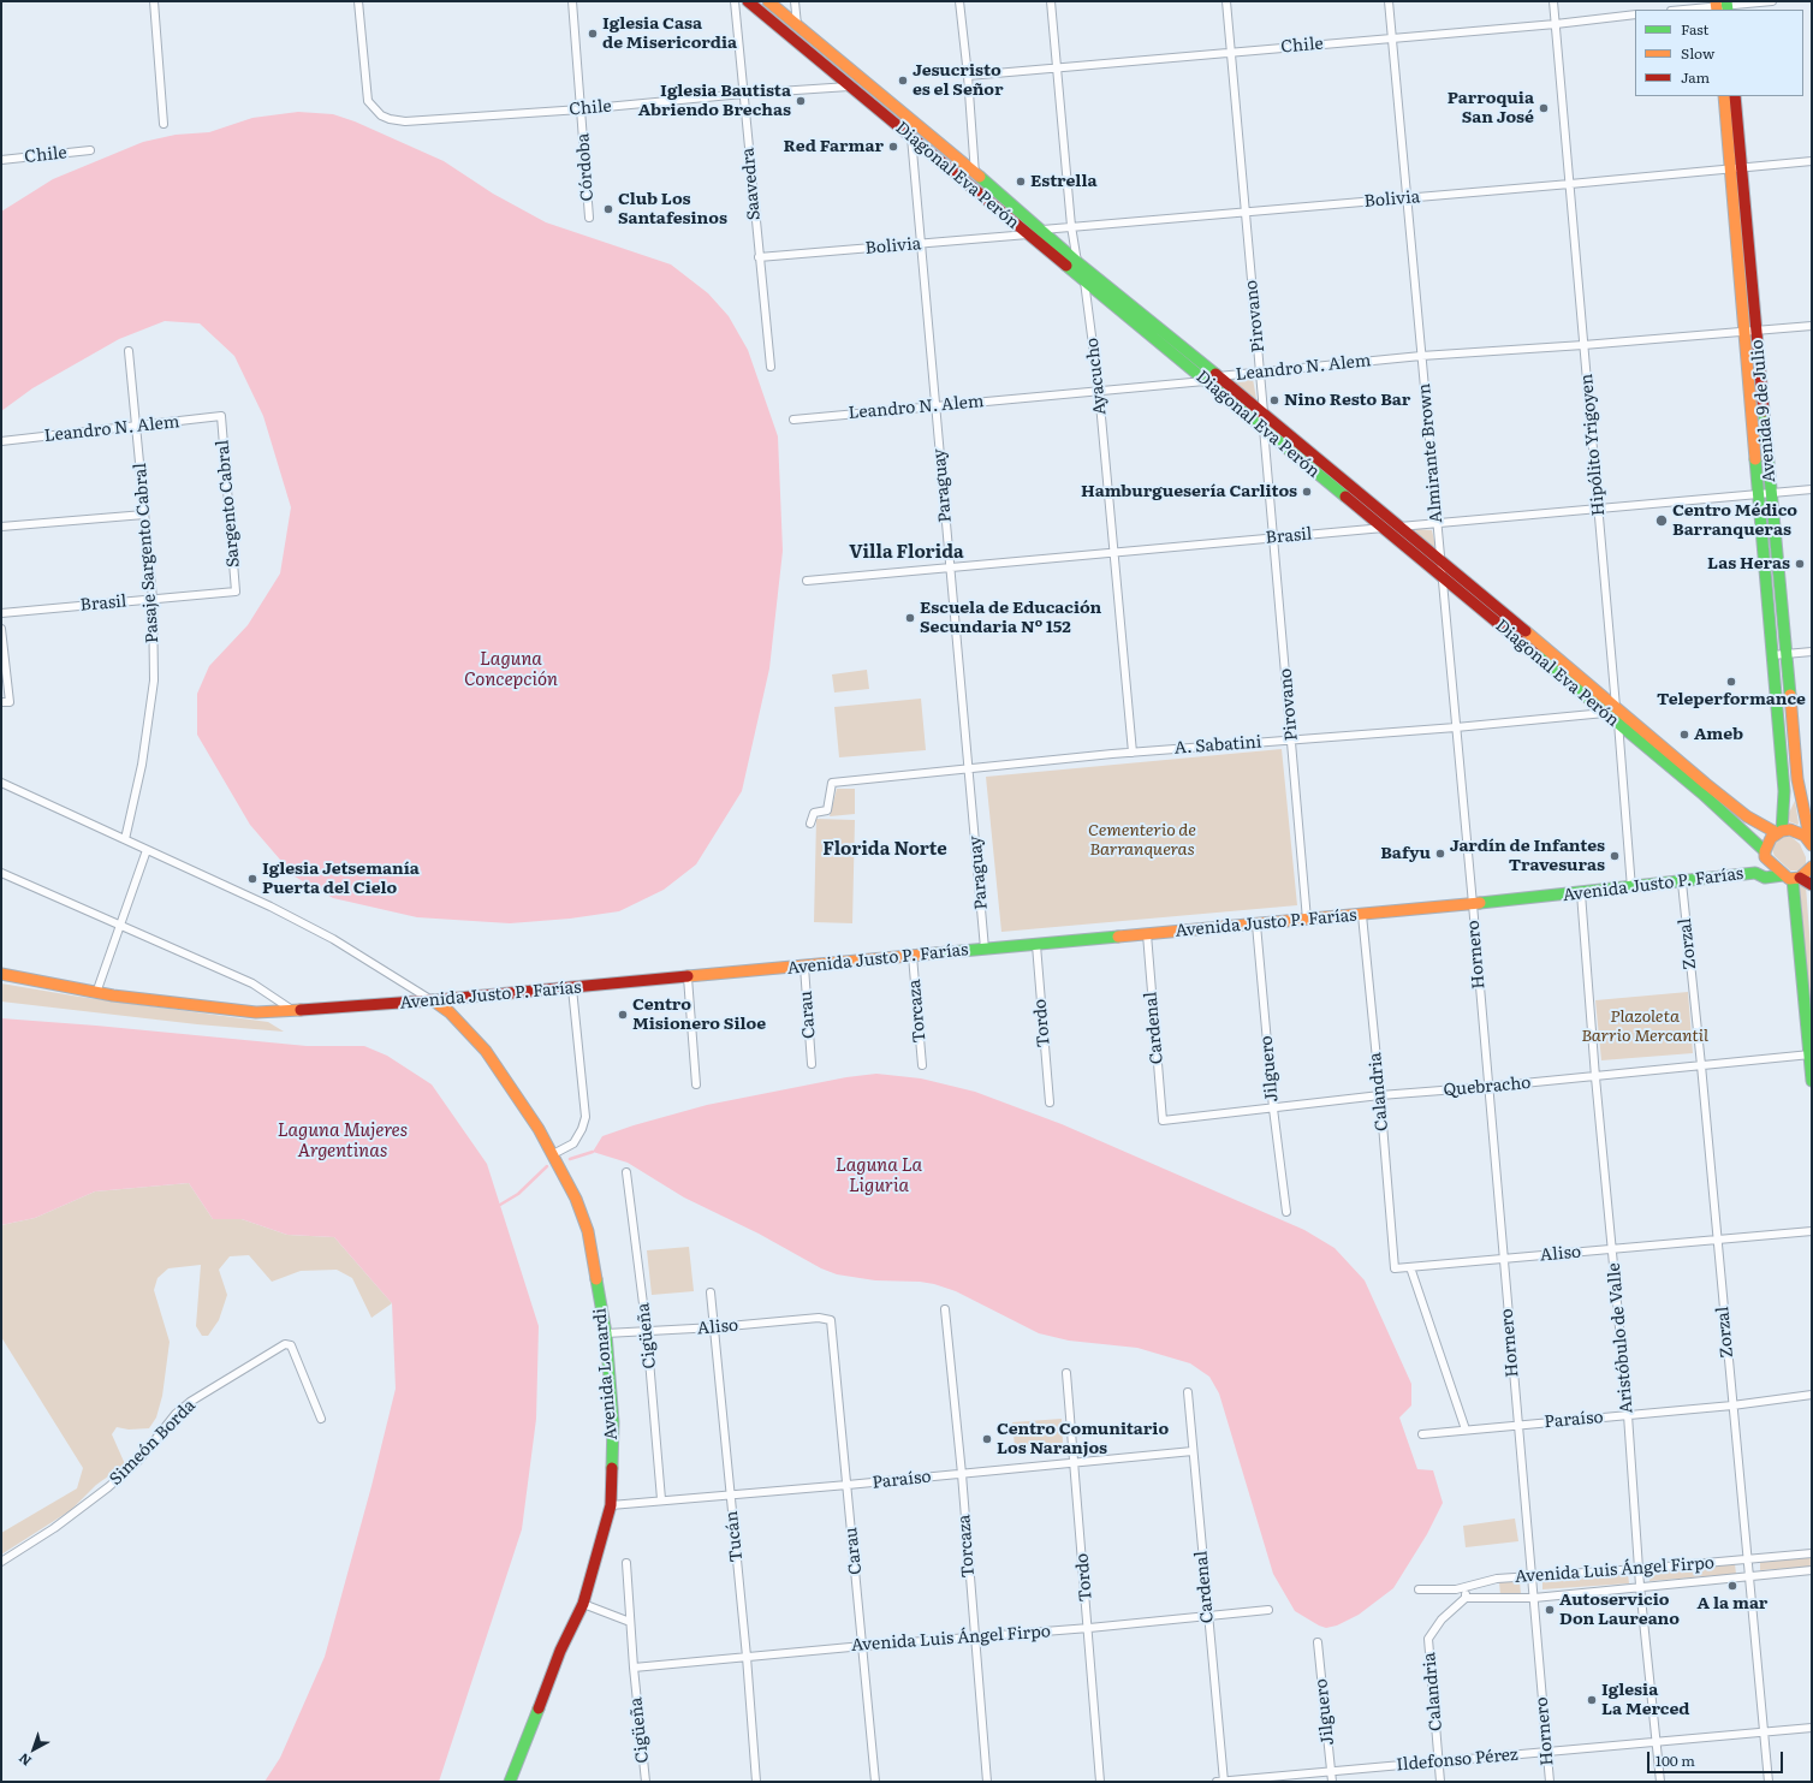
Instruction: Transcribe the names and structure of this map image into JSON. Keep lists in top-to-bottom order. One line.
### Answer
{"streets":{"main road":["Diagonal Eva Perón","Avenida 9 de Julio","Avenida Justo P. Farías","Avenida Lonardi"],"street":["Chile","Córdoba","Saavedra","Bolivia","Pirovano","Leandro N. Alem","Ayacucho","Hipólito Yrigoyen","Almirante Brown","Paraguay","Sargento Cabral","Brasil","Pasaje Sargento Cabral","A. Sabatini","Zorzal","Hornero","Torcaza","Carau","Tordo","Cardenal","Jilguero","Quebracho","Calandria","Aliso","Cigüeña","Aristóbulo de Valle","Paraíso","Simeón Borda","Tucán","Avenida Luis Ángel Firpo","Ildefonso Pérez"]},"crossings":[["Chile","Córdoba"],["Chile","Diagonal Eva Perón"],["Chile","Saavedra"],["Chile","Pirovano"],["Chile","Ayacucho"],["Chile","Hipólito Yrigoyen"],["Chile","Almirante Brown"],["Diagonal Eva Perón","Bolivia"],["Diagonal Eva Perón","Pirovano"],["Diagonal Eva Perón","Leandro N. Alem"],["Diagonal Eva Perón","Ayacucho"],["Diagonal Eva Perón","Avenida 9 de Julio"],["Diagonal Eva Perón","Hipólito Yrigoyen"],["Diagonal Eva Perón","Almirante Brown"],["Diagonal Eva Perón","Paraguay"],["Diagonal Eva Perón","Brasil"],["Diagonal Eva Perón","A. Sabatini"],["Diagonal Eva Perón","Avenida Justo P. Farías"],["Saavedra","Bolivia"],["Bolivia","Pirovano"],["Bolivia","Ayacucho"],["Bolivia","Avenida 9 de Julio"],["Bolivia","Hipólito Yrigoyen"],["Bolivia","Almirante Brown"],["Bolivia","Paraguay"],["Pirovano","Leandro N. Alem"],["Pirovano","Brasil"],["Pirovano","A. Sabatini"],["Pirovano","Avenida Justo P. Farías"],["Leandro N. Alem","Ayacucho"],["Leandro N. Alem","Avenida 9 de Julio"],["Leandro N. Alem","Hipólito Yrigoyen"],["Leandro N. Alem","Almirante Brown"],["Leandro N. Alem","Paraguay"],["Leandro N. Alem","Sargento Cabral"],["Leandro N. Alem","Pasaje Sargento Cabral"],["Ayacucho","Brasil"],["Ayacucho","A. Sabatini"],["Avenida 9 de Julio","Brasil"],["Avenida 9 de Julio","Avenida Justo P. Farías"],["Hipólito Yrigoyen","Brasil"],["Hipólito Yrigoyen","Avenida Justo P. Farías"],["Almirante Brown","Brasil"],["Almirante Brown","A. Sabatini"],["Almirante Brown","Avenida Justo P. Farías"],["Almirante Brown","Hornero"],["Paraguay","Brasil"],["Paraguay","A. Sabatini"],["Paraguay","Avenida Justo P. Farías"],["Sargento Cabral","Brasil"],["Brasil","Pasaje Sargento Cabral"],["Avenida Justo P. Farías","Zorzal"],["Avenida Justo P. Farías","Hornero"],["Avenida Justo P. Farías","Torcaza"],["Avenida Justo P. Farías","Carau"],["Avenida Justo P. Farías","Tordo"],["Avenida Justo P. Farías","Cardenal"],["Avenida Justo P. Farías","Jilguero"],["Avenida Justo P. Farías","Calandria"],["Avenida Justo P. Farías","Aristóbulo de Valle"],["Avenida Justo P. Farías","Avenida Lonardi"],["Zorzal","Quebracho"],["Zorzal","Aliso"],["Zorzal","Paraíso"],["Zorzal","Avenida Luis Ángel Firpo"],["Zorzal","Ildefonso Pérez"],["Hornero","Quebracho"],["Hornero","Aliso"],["Hornero","Paraíso"],["Hornero","Avenida Luis Ángel Firpo"],["Hornero","Ildefonso Pérez"],["Torcaza","Paraíso"],["Torcaza","Avenida Luis Ángel Firpo"],["Carau","Aliso"],["Carau","Paraíso"],["Carau","Avenida Luis Ángel Firpo"],["Tordo","Paraíso"],["Tordo","Avenida Luis Ángel Firpo"],["Cardenal","Quebracho"],["Cardenal","Paraíso"],["Cardenal","Avenida Luis Ángel Firpo"],["Cardenal","Ildefonso Pérez"],["Jilguero","Quebracho"],["Jilguero","Ildefonso Pérez"],["Quebracho","Calandria"],["Quebracho","Aristóbulo de Valle"],["Calandria","Aliso"],["Calandria","Avenida Luis Ángel Firpo"],["Calandria","Ildefonso Pérez"],["Aliso","Cigüeña"],["Aliso","Aristóbulo de Valle"],["Aliso","Avenida Lonardi"],["Aliso","Tucán"],["Cigüeña","Paraíso"],["Cigüeña","Avenida Luis Ángel Firpo"],["Aristóbulo de Valle","Paraíso"],["Aristóbulo de Valle","Avenida Luis Ángel Firpo"],["Aristóbulo de Valle","Ildefonso Pérez"],["Avenida Lonardi","Paraíso"],["Paraíso","Tucán"],["Tucán","Avenida Luis Ángel Firpo"]],"districts":["Villa Florida","Florida Norte"],"water":["Laguna Concepción","Laguna Mujeres Argentinas","Laguna La Liguria"],"parks":["Cementerio de Barranqueras","Plazoleta Barrio Mercantil"],"places":["Iglesia Casa de Misericordia","Jesucristo es el Señor","Iglesia Bautista Abriendo Brechas","Parroquia San José","Red Farmar","Estrella","Club Los Santafesinos","Nino Resto Bar","Hamburguesería Carlitos","Centro Médico Barranqueras","Las Heras","Escuela de Educación Secundaria Nº 152","Teleperformance","Ameb","Bafyu","Jardín de Infantes Travesuras","Iglesia Jetsemanía Puerta del Cielo","Centro Misionero Siloe","Centro Comunitario Los Naranjos","A la mar","Autoservicio Don Laureano","Iglesia La Merced"],"legend":["Fast","Slow","Jam"],"scale_bar":"100 m","north":"bottom left"}
